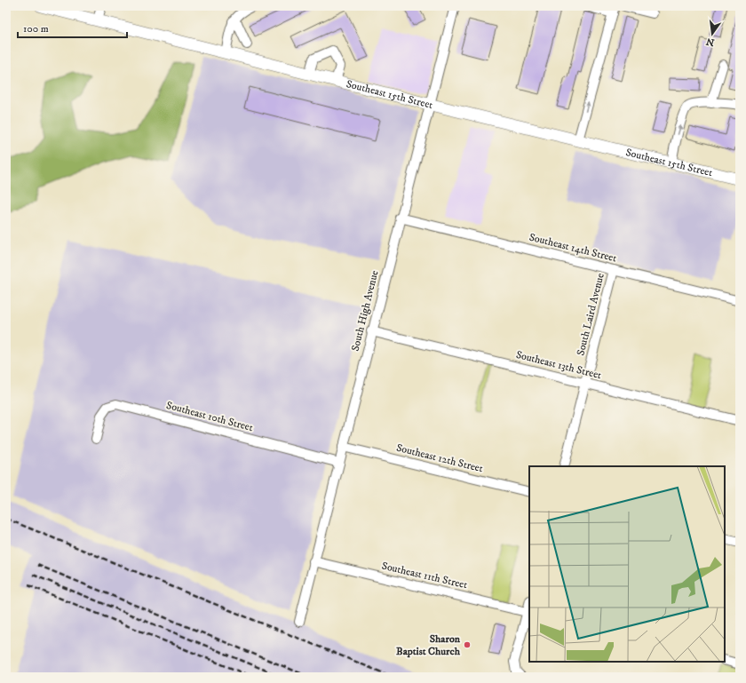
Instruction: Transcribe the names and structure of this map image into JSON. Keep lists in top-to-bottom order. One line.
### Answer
{"streets":{"main road":["Southeast 15th Street"],"street":["Southeast 14th Street","South High Avenue","South Laird Avenue","Southeast 13th Street","Southeast 10th Street","Southeast 12th Street","Southeast 11th Street"]},"crossings":[["Southeast 15th Street","South High Avenue"],["Southeast 14th Street","South High Avenue"],["Southeast 14th Street","South Laird Avenue"],["South High Avenue","Southeast 13th Street"],["South High Avenue","Southeast 10th Street"],["South High Avenue","Southeast 12th Street"],["South High Avenue","Southeast 11th Street"],["South Laird Avenue","Southeast 13th Street"]],"places":["Sharon Baptist Church"],"scale_bar":"100 m","north":"bottom"}
